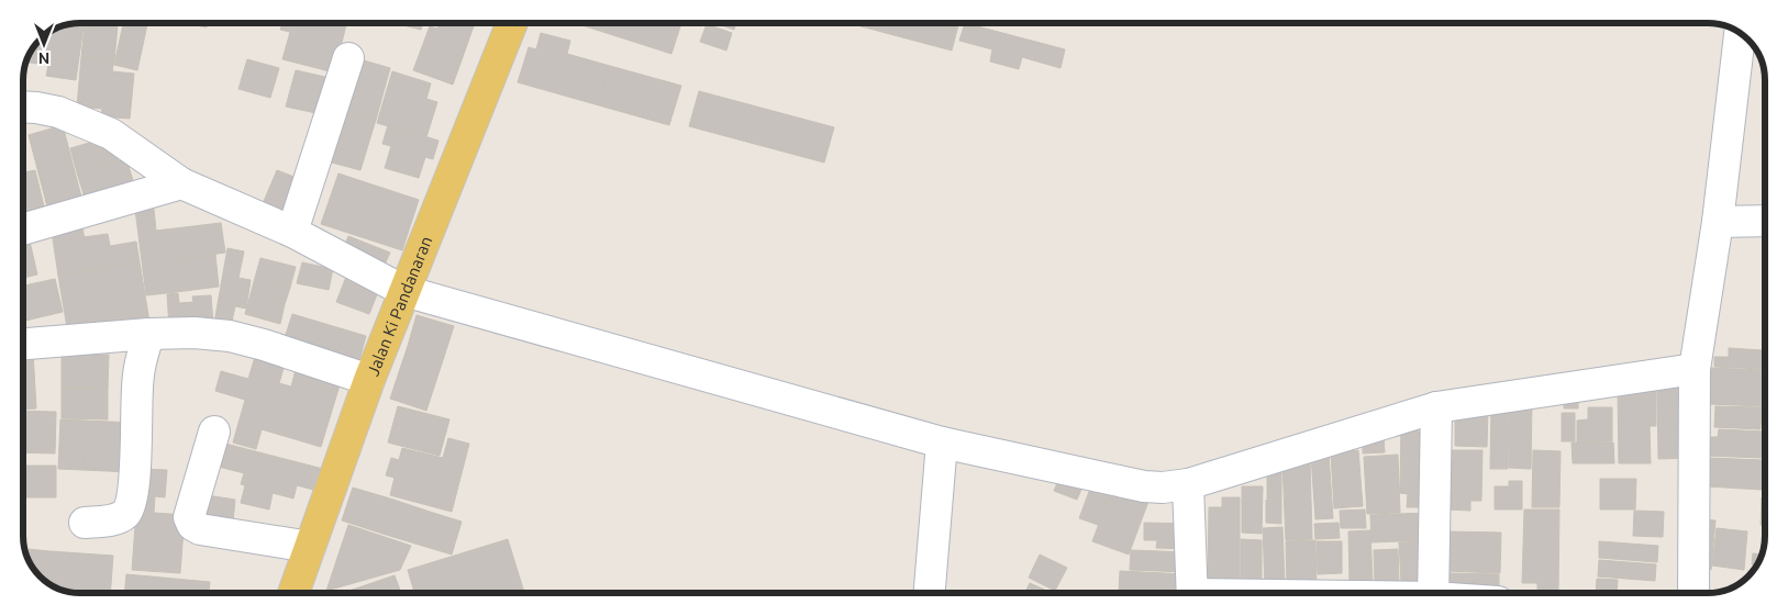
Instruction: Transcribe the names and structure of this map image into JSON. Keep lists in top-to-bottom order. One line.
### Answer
{"streets":{"main road":["Jalan Ki Pandanaran"]},"north":"bottom"}
